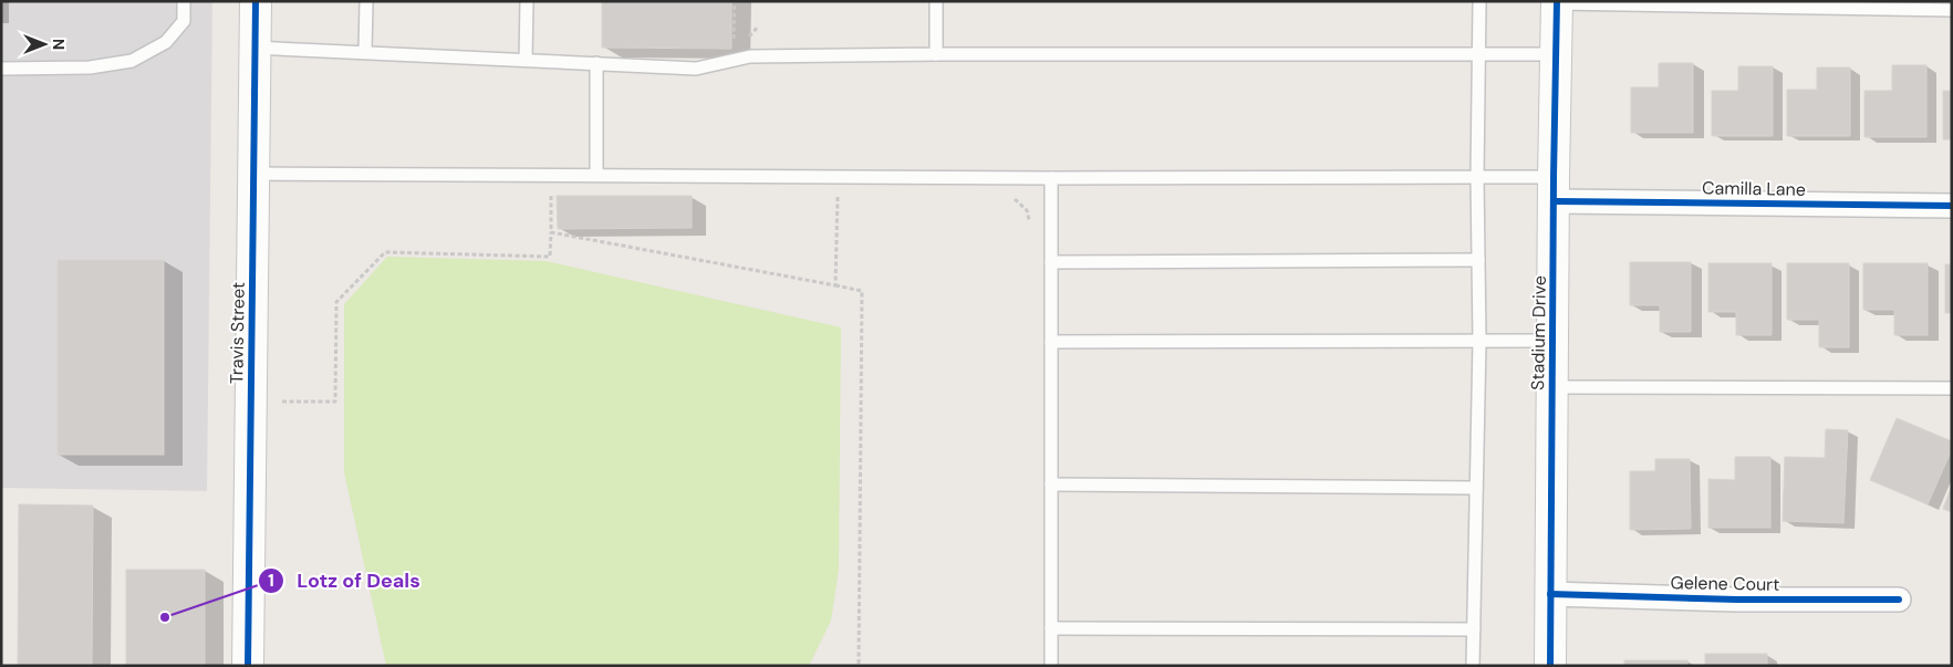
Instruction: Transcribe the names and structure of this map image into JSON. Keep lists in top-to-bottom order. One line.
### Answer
{"streets":{"street":["Camilla Lane","Travis Street","Stadium Drive","Gelene Court"]},"crossings":[["Camilla Lane","Stadium Drive"],["Stadium Drive","Gelene Court"]],"places":["Lotz of Deals"],"north":"right"}
